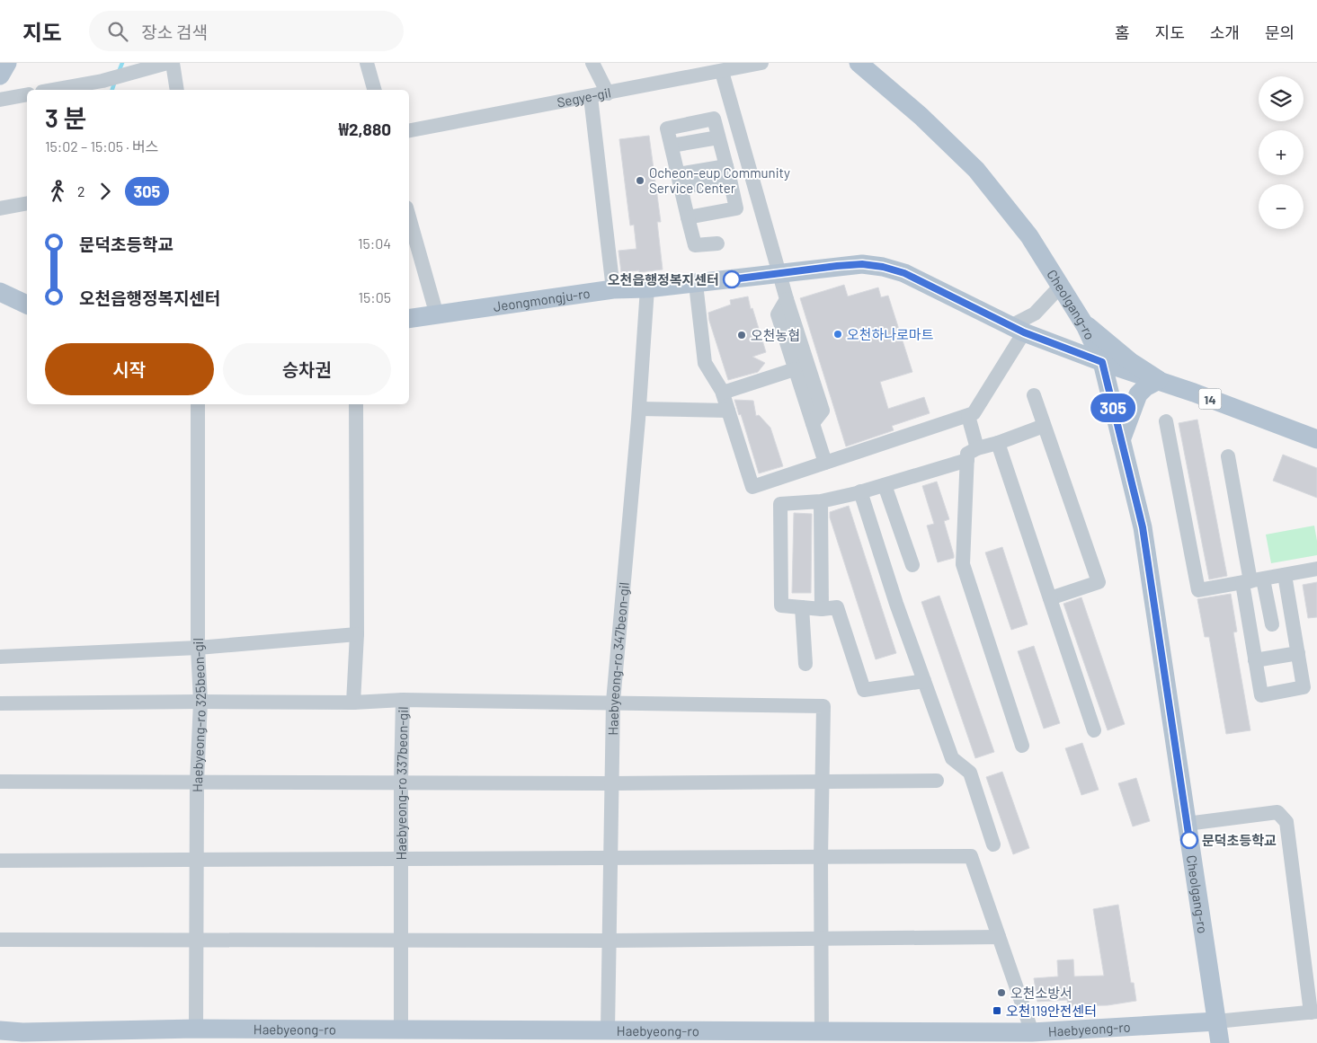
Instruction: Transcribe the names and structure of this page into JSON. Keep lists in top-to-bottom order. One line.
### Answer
{"streets":{"main road":["Jeongmongju-ro","Cheolgang-ro","14","Haebyeong-ro"],"street":["Segye-gil","Haebyeong-ro 347beon-gil","Haebyeong-ro 325beon-gil","Haebyeong-ro 337beon-gil"]},"crossings":[["Jeongmongju-ro","Cheolgang-ro"],["Jeongmongju-ro","Haebyeong-ro 347beon-gil"],["Cheolgang-ro","Haebyeong-ro"],["Haebyeong-ro 347beon-gil","Haebyeong-ro"],["Haebyeong-ro 325beon-gil","Haebyeong-ro 337beon-gil"],["Haebyeong-ro 325beon-gil","Haebyeong-ro"],["Haebyeong-ro 337beon-gil","Haebyeong-ro"]],"places":{"other":["Ocheon-eup Community Service Center","오천읍행정복지센터","오천하나로마트","오천농협","문덕초등학교","오천소방서"],"transit":["오천119안전센터"]},"lines":["bus line 305"],"page":{"header":"지도","search":"장소 검색","nav":["홈","지도","소개","문의"],"on_map":"305","map_buttons":["+","−"],"heading":["3 분","15:02 – 15:05 · 버스","₩2,880"],"legs":["2","305"],"list":[{"name":"문덕초등학교","value":"15:04"},{"name":"오천읍행정복지센터","value":"15:05"}],"buttons":["시작","승차권"]}}
